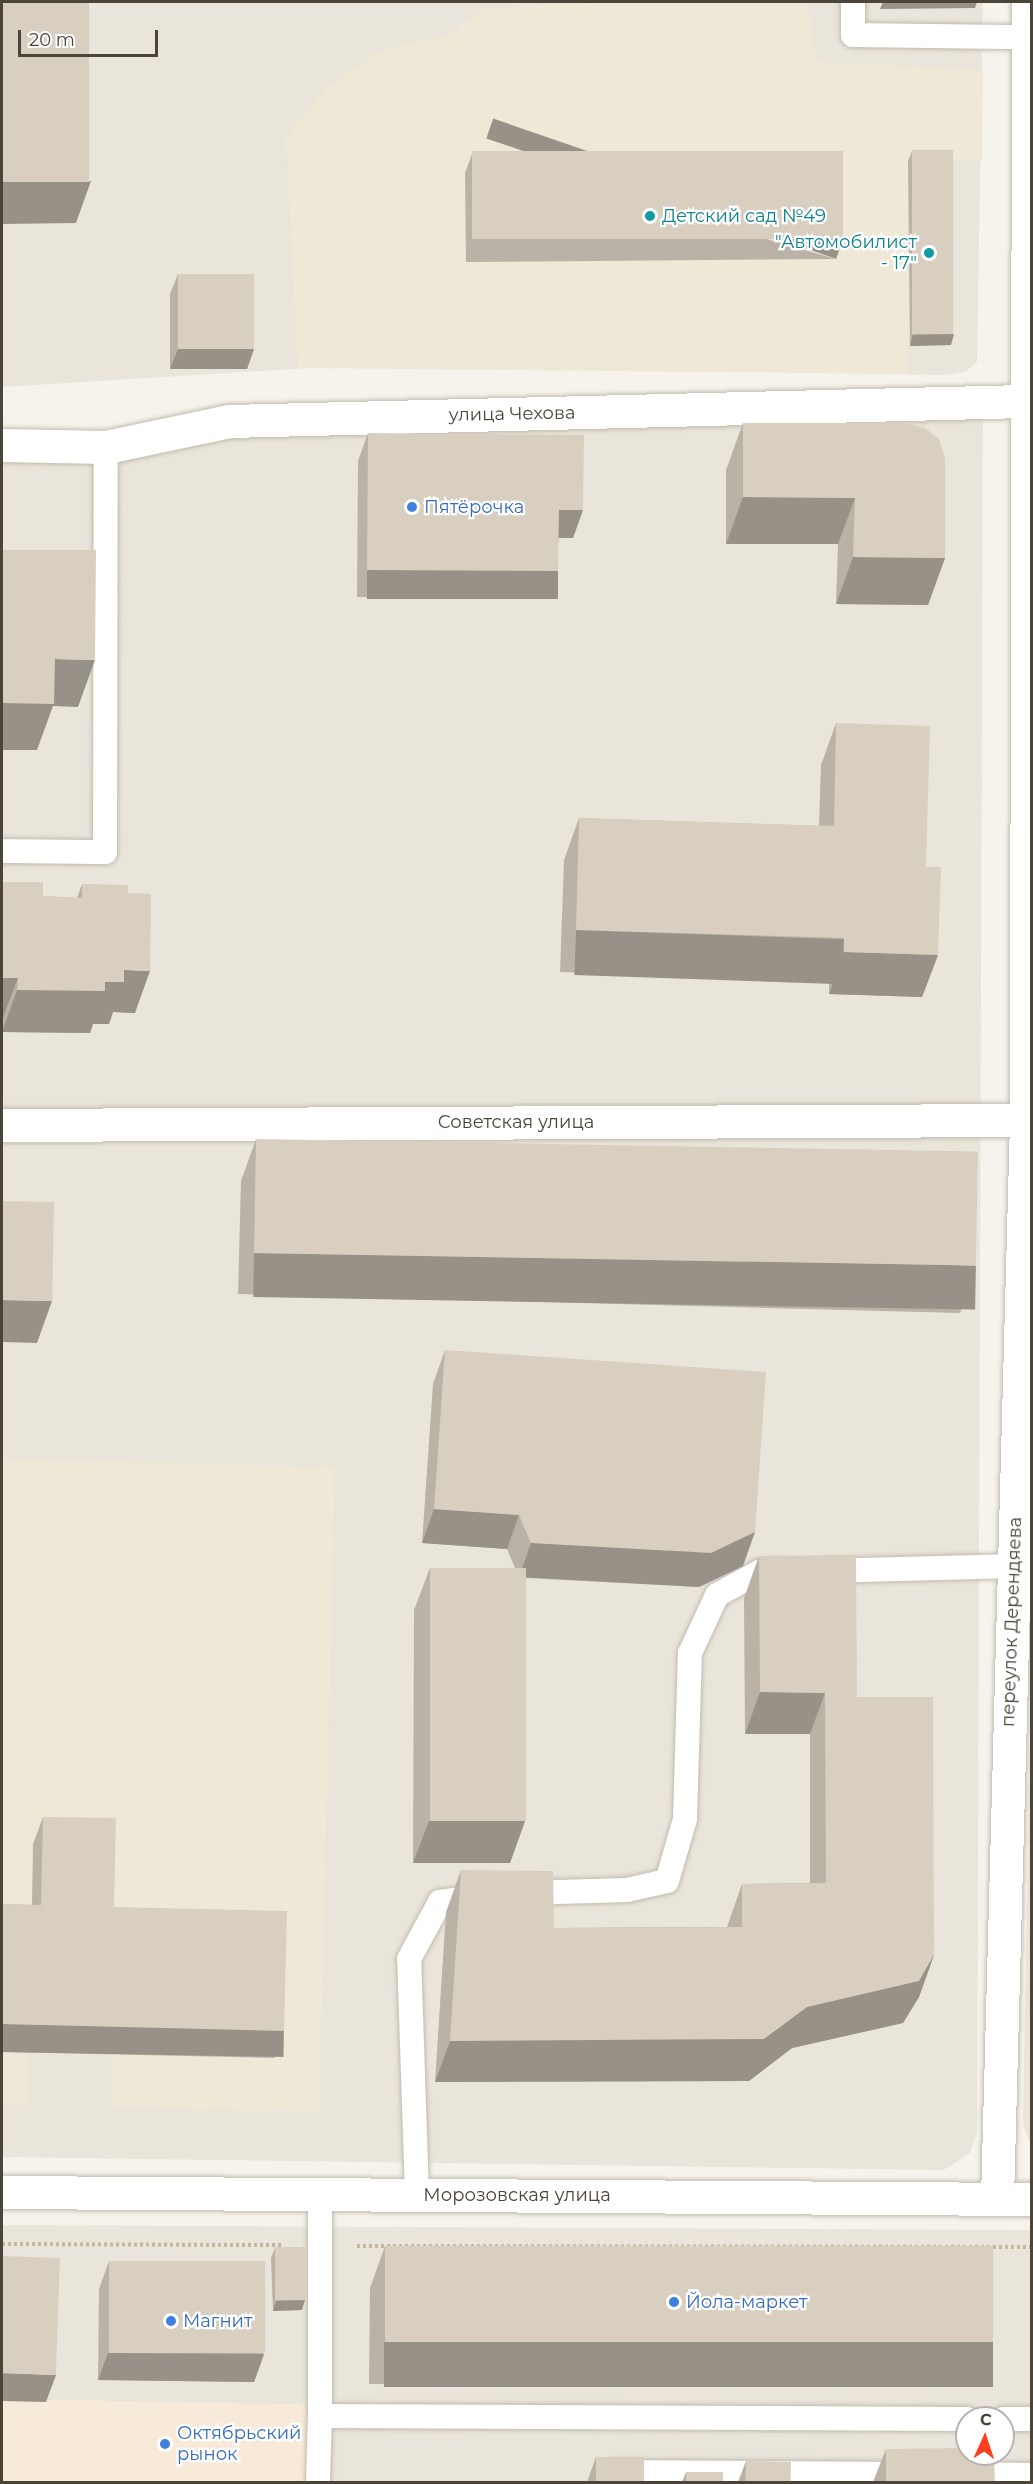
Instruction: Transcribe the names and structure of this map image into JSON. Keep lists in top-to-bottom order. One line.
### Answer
{"streets":{"street":["улица Чехова","Советская улица","переулок Дерендяева","Морозовская улица"]},"crossings":[["улица Чехова","переулок Дерендяева"],["Советская улица","переулок Дерендяева"],["переулок Дерендяева","Морозовская улица"]],"places":["Детский сад №49","\"Автомобилист - 17\"","Пятёрочка","Йола-маркет","Магнит","Октябрьский рынок"],"scale_bar":"20 m","north":"top"}
